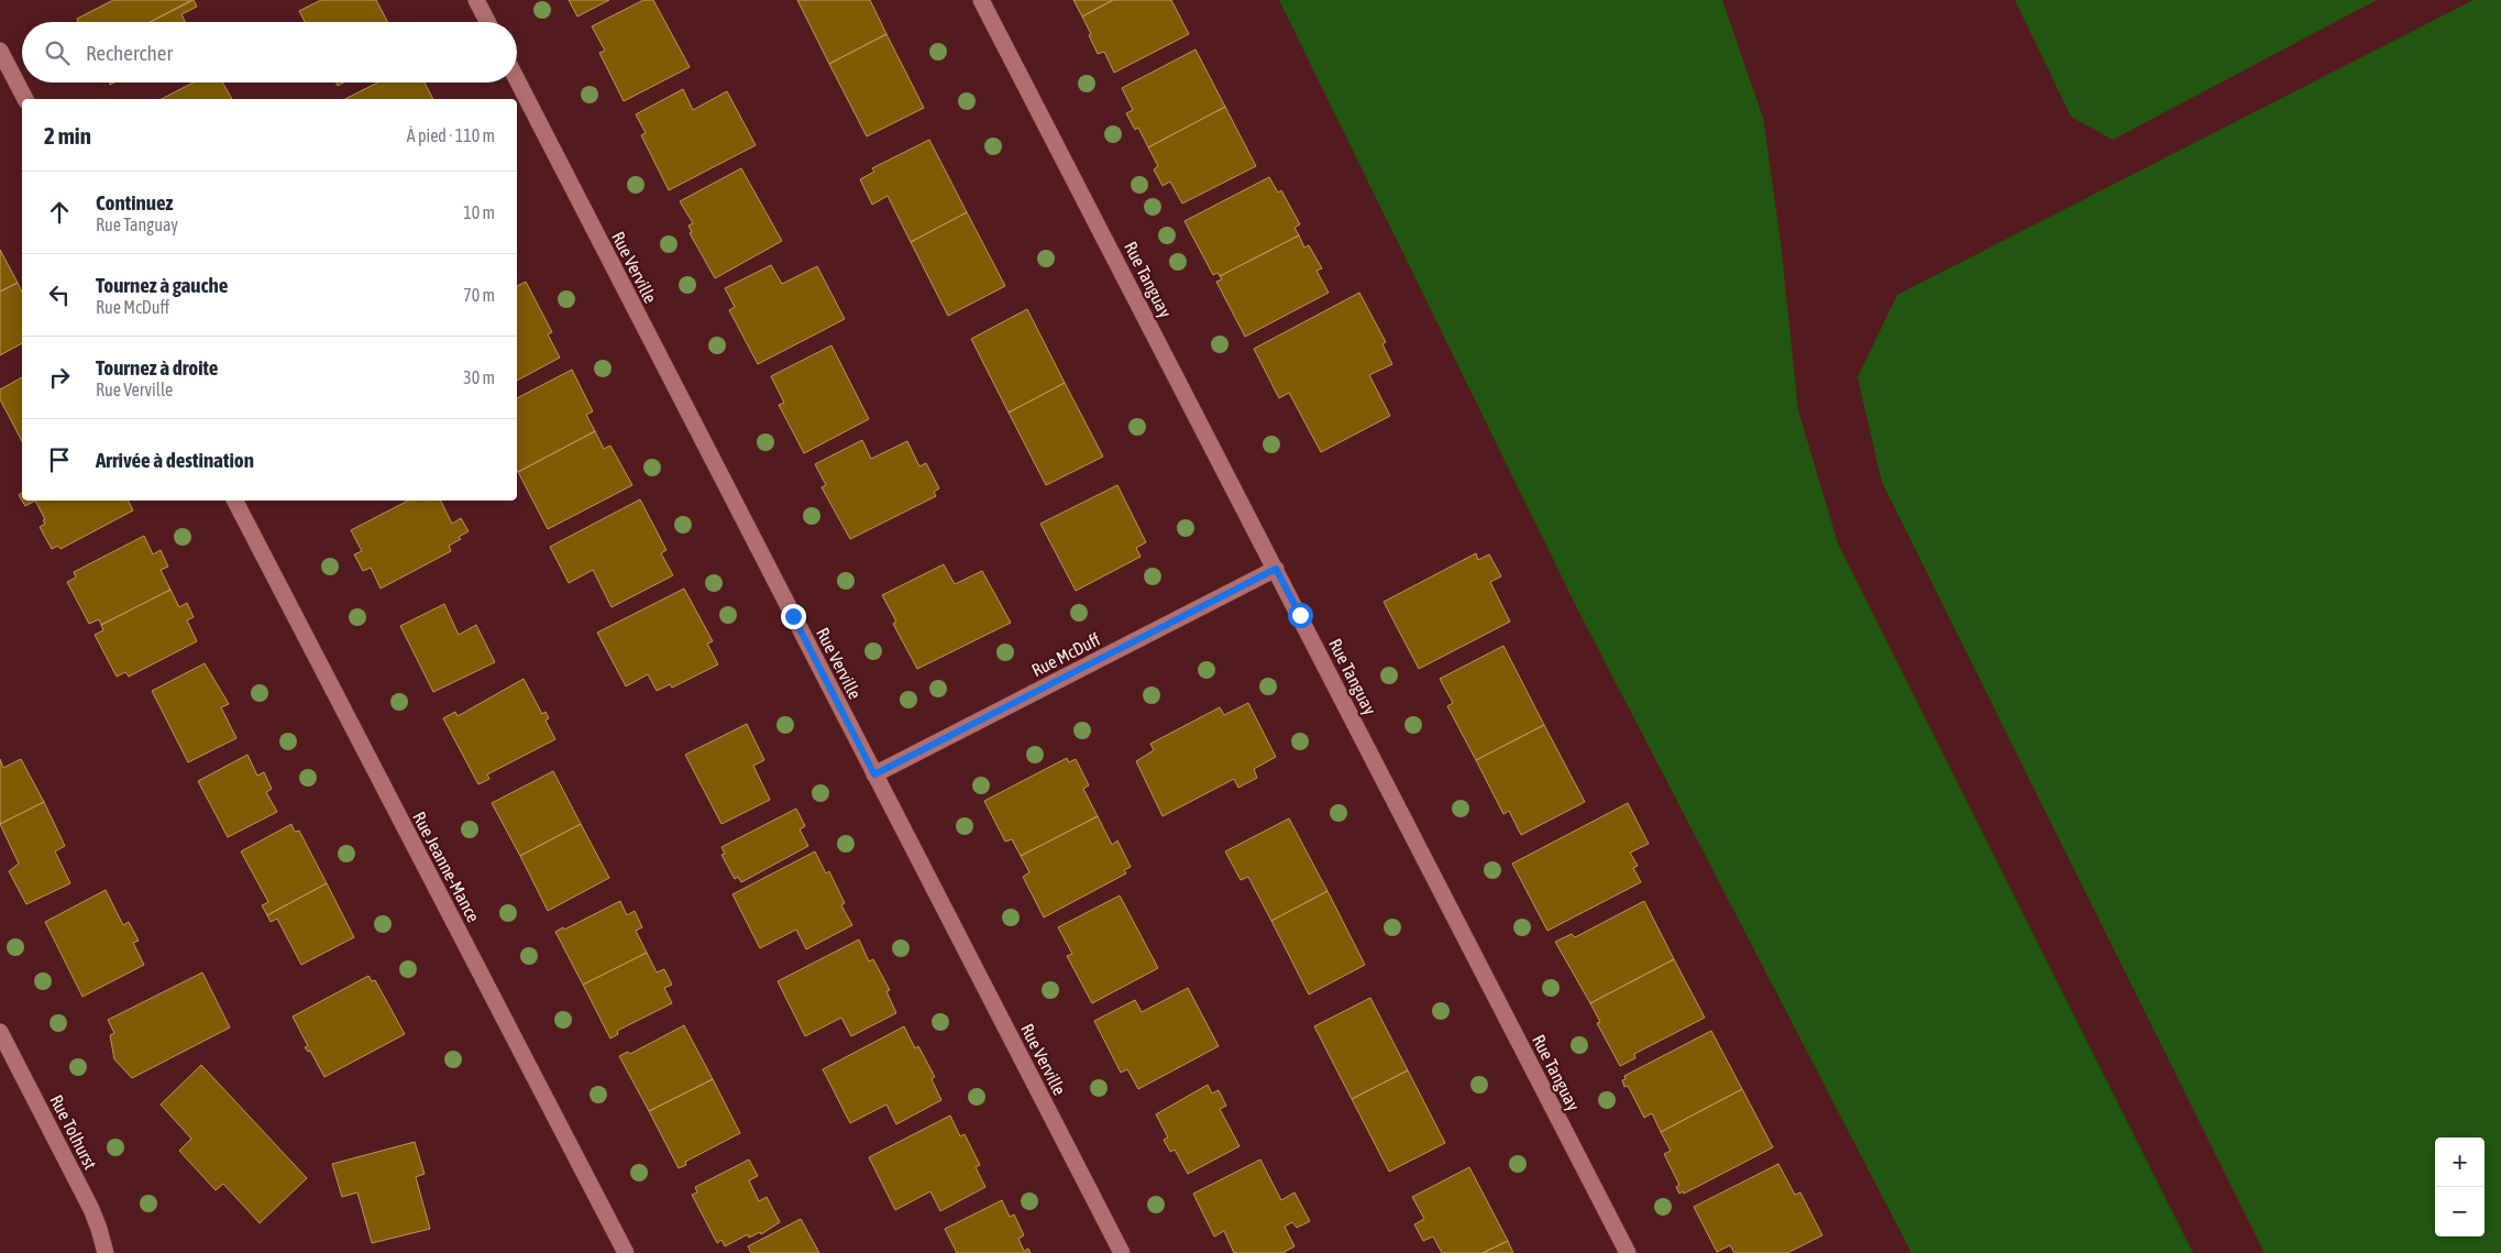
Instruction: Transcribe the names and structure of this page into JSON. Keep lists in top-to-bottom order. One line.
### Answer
{"streets":{"street":["Rue Verville","Rue Tanguay","Rue McDuff","Rue Jeanne-Mance","Rue Tolhurst"]},"crossings":[["Rue Verville","Rue McDuff"],["Rue Tanguay","Rue McDuff"]],"page":{"search":"Rechercher","heading":["2 min","À pied · 110 m"],"list":[["Continuez","Rue Tanguay","10 m"],["Tournez à gauche","Rue McDuff","70 m"],["Tournez à droite","Rue Verville","30 m"],"Arrivée à destination"],"map_buttons":["+","−"]}}
